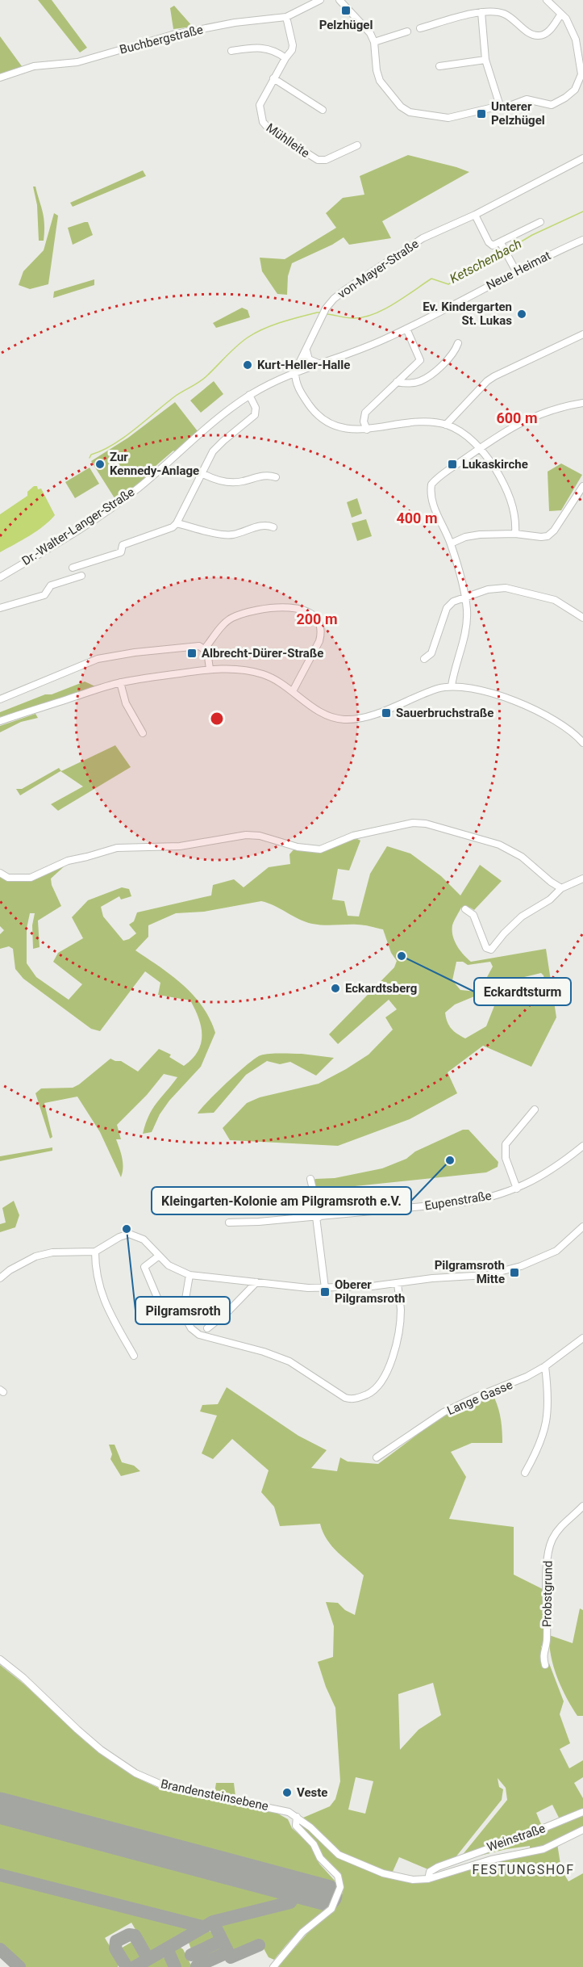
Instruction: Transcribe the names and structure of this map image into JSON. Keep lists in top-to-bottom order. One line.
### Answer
{"streets":{"street":["Buchbergstraße","Mühlleite","von-Mayer-Straße","Neue Heimat","Dr.-Walter-Langer-Straße","Eupenstraße","Lange Gasse","Probstgrund","Brandensteinsebene","Weinstraße"]},"crossings":[["Buchbergstraße","Mühlleite"],["von-Mayer-Straße","Neue Heimat"],["von-Mayer-Straße","Dr.-Walter-Langer-Straße"],["Neue Heimat","Dr.-Walter-Langer-Straße"]],"districts":["FESTUNGSHOF"],"water":["Ketschenbach"],"places":{"transit":["Pelzhügel","Unterer Pelzhügel","Lukaskirche","Albrecht-Dürer-Straße","Sauerbruchstraße","Pilgramsroth Mitte","Oberer Pilgramsroth"],"other":["Ev. Kindergarten St. Lukas","Kurt-Heller-Halle","Zur Kennedy-Anlage","Eckardtsturm","Eckardtsberg","Kleingarten-Kolonie am Pilgramsroth e.V.","Pilgramsroth","Veste"]},"rings":["600 m","400 m","200 m"]}
